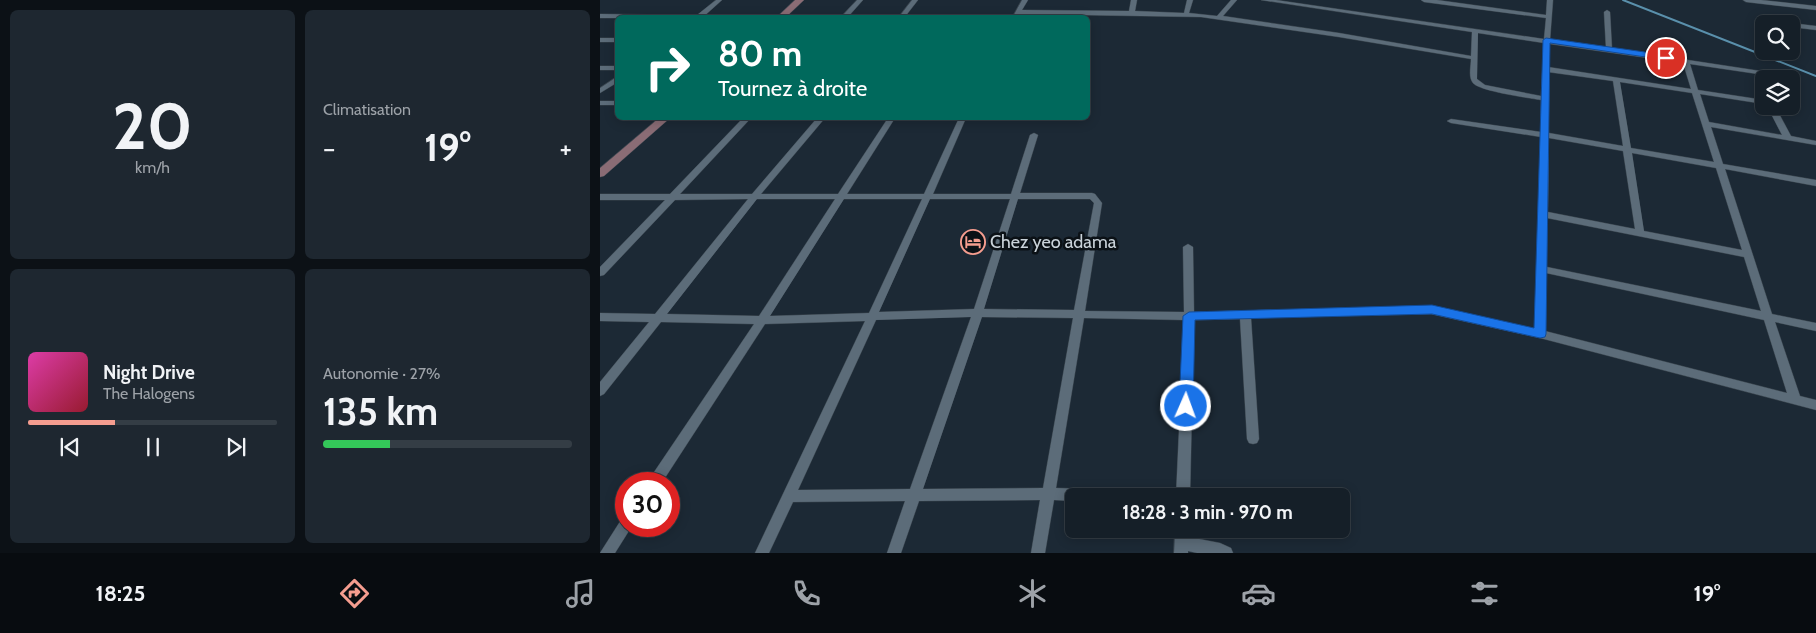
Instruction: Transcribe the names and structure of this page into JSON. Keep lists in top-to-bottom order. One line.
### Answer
{"places":{"hotel":["Chez yeo adama"]},"page":{"tile":[["20","km/h"],"Climatisation",["Autonomie · 27%","135 km"]],"turn":["80 m","Tournez à droite"],"heat":["−","19°","+"],"song":["Night Drive","The Halogens"],"limit":"30","trip":"18:28 · 3 min · 970 m","tabs":["18:25","19°"]}}
